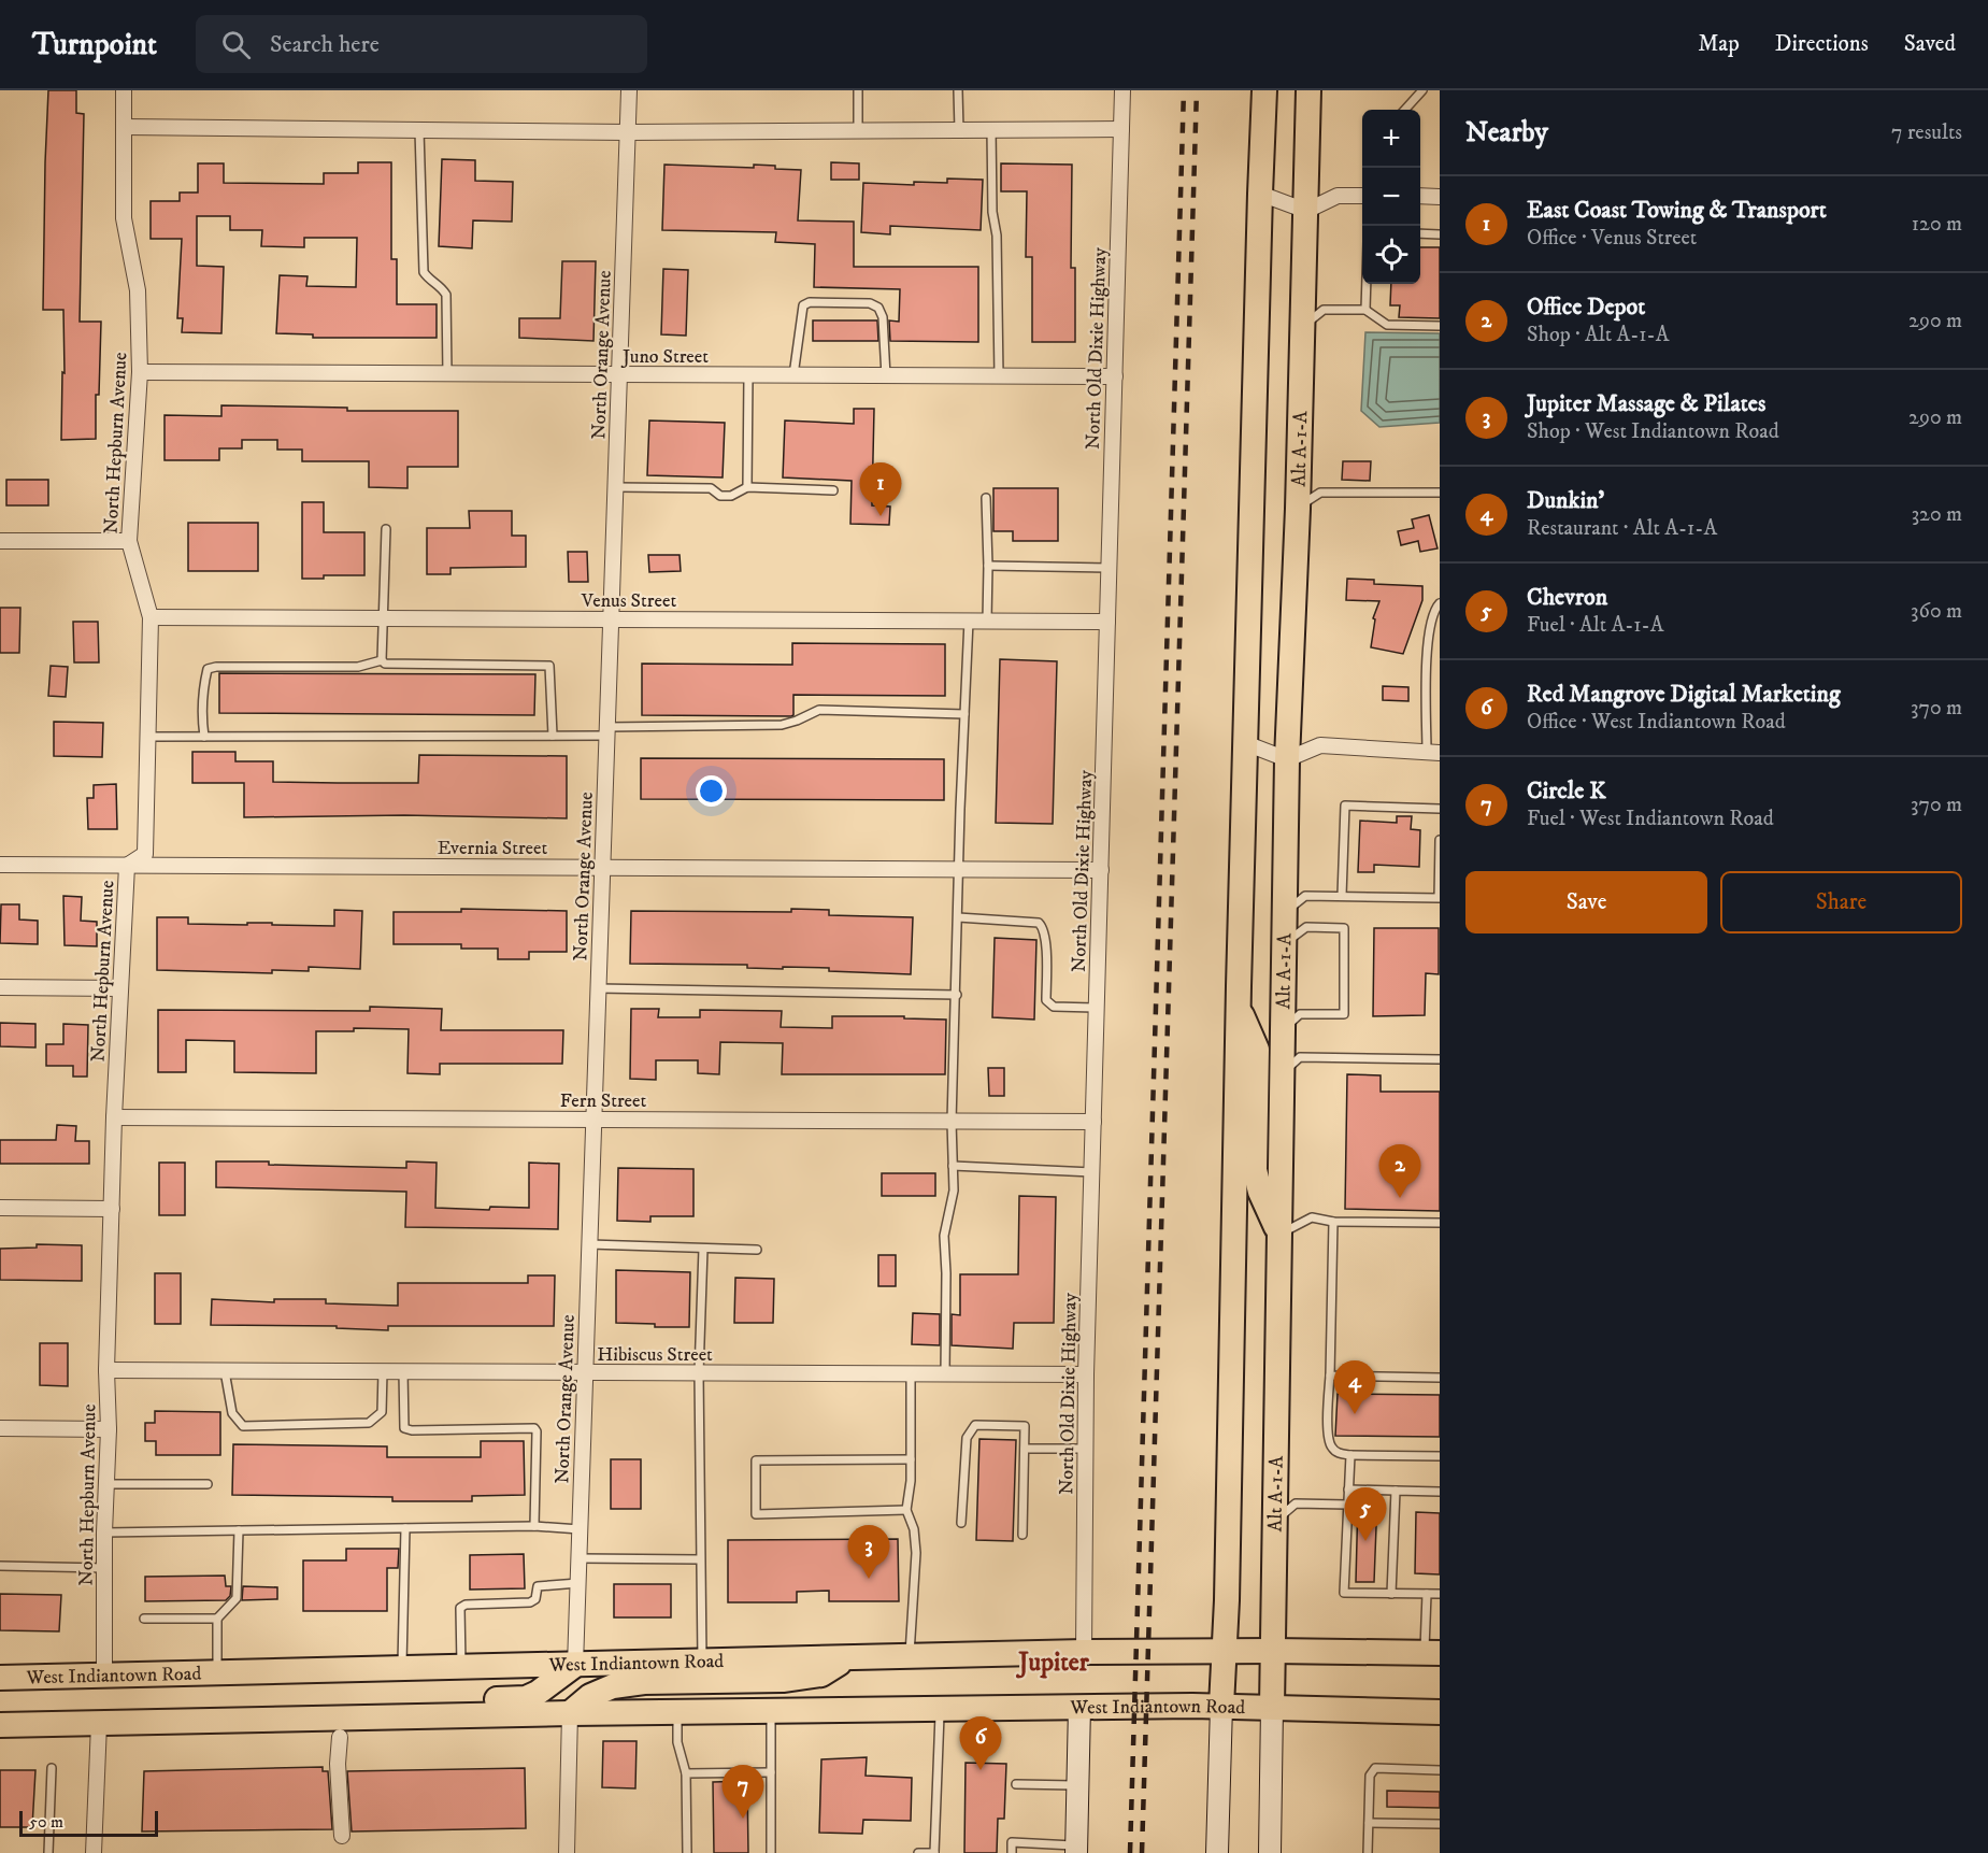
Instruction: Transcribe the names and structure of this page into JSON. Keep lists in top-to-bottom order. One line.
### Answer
{"streets":{"main road":["Alt A-1-A","West Indiantown Road"],"street":["North Old Dixie Highway","North Orange Avenue","Juno Street","North Hepburn Avenue","Venus Street","Evernia Street","Fern Street","Hibiscus Street"]},"crossings":[["North Old Dixie Highway","Juno Street"],["North Old Dixie Highway","Venus Street"],["North Old Dixie Highway","Evernia Street"],["North Old Dixie Highway","Fern Street"],["North Old Dixie Highway","Hibiscus Street"],["North Old Dixie Highway","West Indiantown Road"],["North Orange Avenue","Juno Street"],["North Orange Avenue","Venus Street"],["North Orange Avenue","Evernia Street"],["North Orange Avenue","Fern Street"],["North Orange Avenue","Hibiscus Street"],["North Orange Avenue","West Indiantown Road"],["Juno Street","North Hepburn Avenue"],["North Hepburn Avenue","Venus Street"],["North Hepburn Avenue","Evernia Street"],["North Hepburn Avenue","Fern Street"],["North Hepburn Avenue","Hibiscus Street"],["North Hepburn Avenue","West Indiantown Road"],["Alt A-1-A","West Indiantown Road"]],"districts":["Jupiter"],"scale_bar":"50 m","page":{"header":"Turnpoint","search":"Search here","nav":["Map","Directions","Saved"],"heading":["Nearby","7 results"],"map_buttons":["+","−"],"list":[{"mark":"1","name":"East Coast Towing & Transport","note":"Office · Venus Street","value":"120 m"},{"mark":"2","name":"Office Depot","note":"Shop · Alt A-1-A","value":"290 m"},{"mark":"3","name":"Jupiter Massage & Pilates","note":"Shop · West Indiantown Road","value":"290 m"},{"mark":"4","name":"Dunkin'","note":"Restaurant · Alt A-1-A","value":"320 m"},{"mark":"5","name":"Chevron","note":"Fuel · Alt A-1-A","value":"360 m"},{"mark":"6","name":"Red Mangrove Digital Marketing","note":"Office · West Indiantown Road","value":"370 m"},{"mark":"7","name":"Circle K","note":"Fuel · West Indiantown Road","value":"370 m"}],"pins":["1","2","4","5","3","6","7"],"buttons":["Save","Share"],"scale":"50 m"}}
